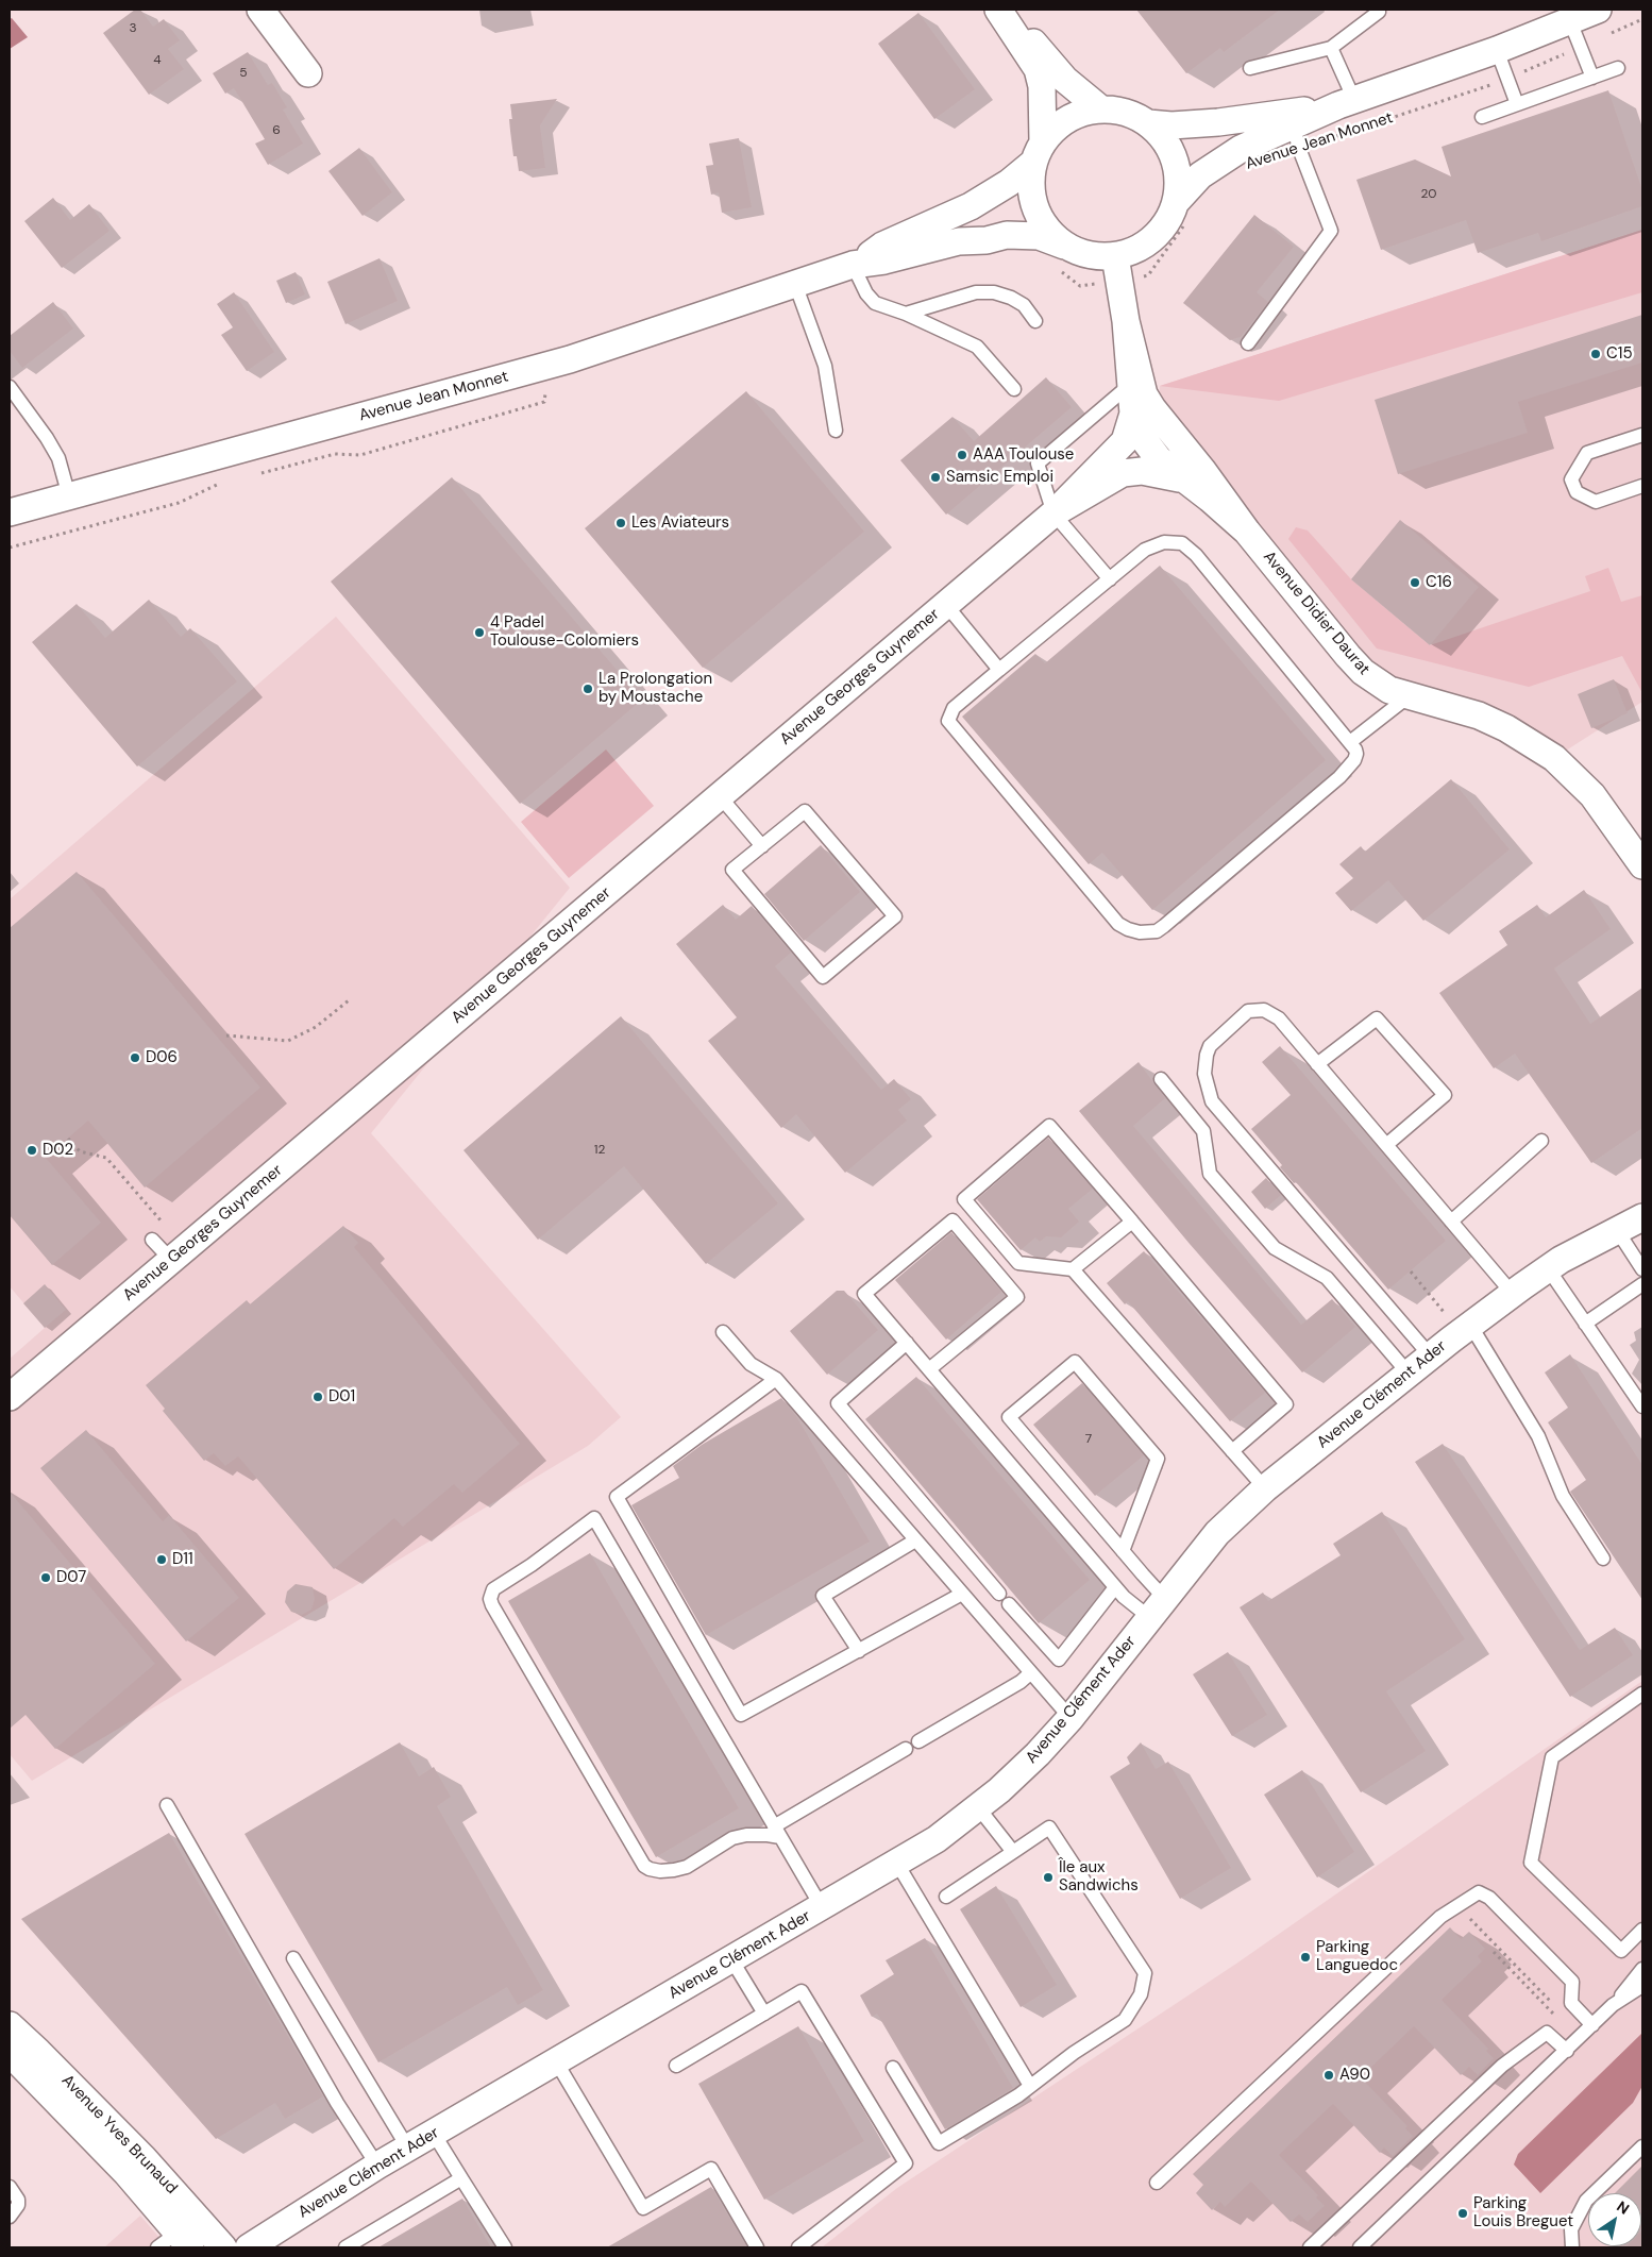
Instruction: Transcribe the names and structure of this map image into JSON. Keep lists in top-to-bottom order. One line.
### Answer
{"streets":{"street":["Avenue Jean Monnet","Avenue Didier Daurat","Avenue Georges Guynemer","Avenue Clément Ader","Avenue Yves Brunaud"]},"crossings":[["Avenue Didier Daurat","Avenue Georges Guynemer"]],"places":["C15","AAA Toulouse","Samsic Emploi","Les Aviateurs","C16","4 Padel Toulouse-Colomiers","La Prolongation by Moustache","D06","D02","D01","D11","D07","Île aux Sandwichs","Parking Languedoc","A90","Parking Louis Breguet"],"house_numbers":["3","4","5","6","20","12","7"],"north":"top right"}
